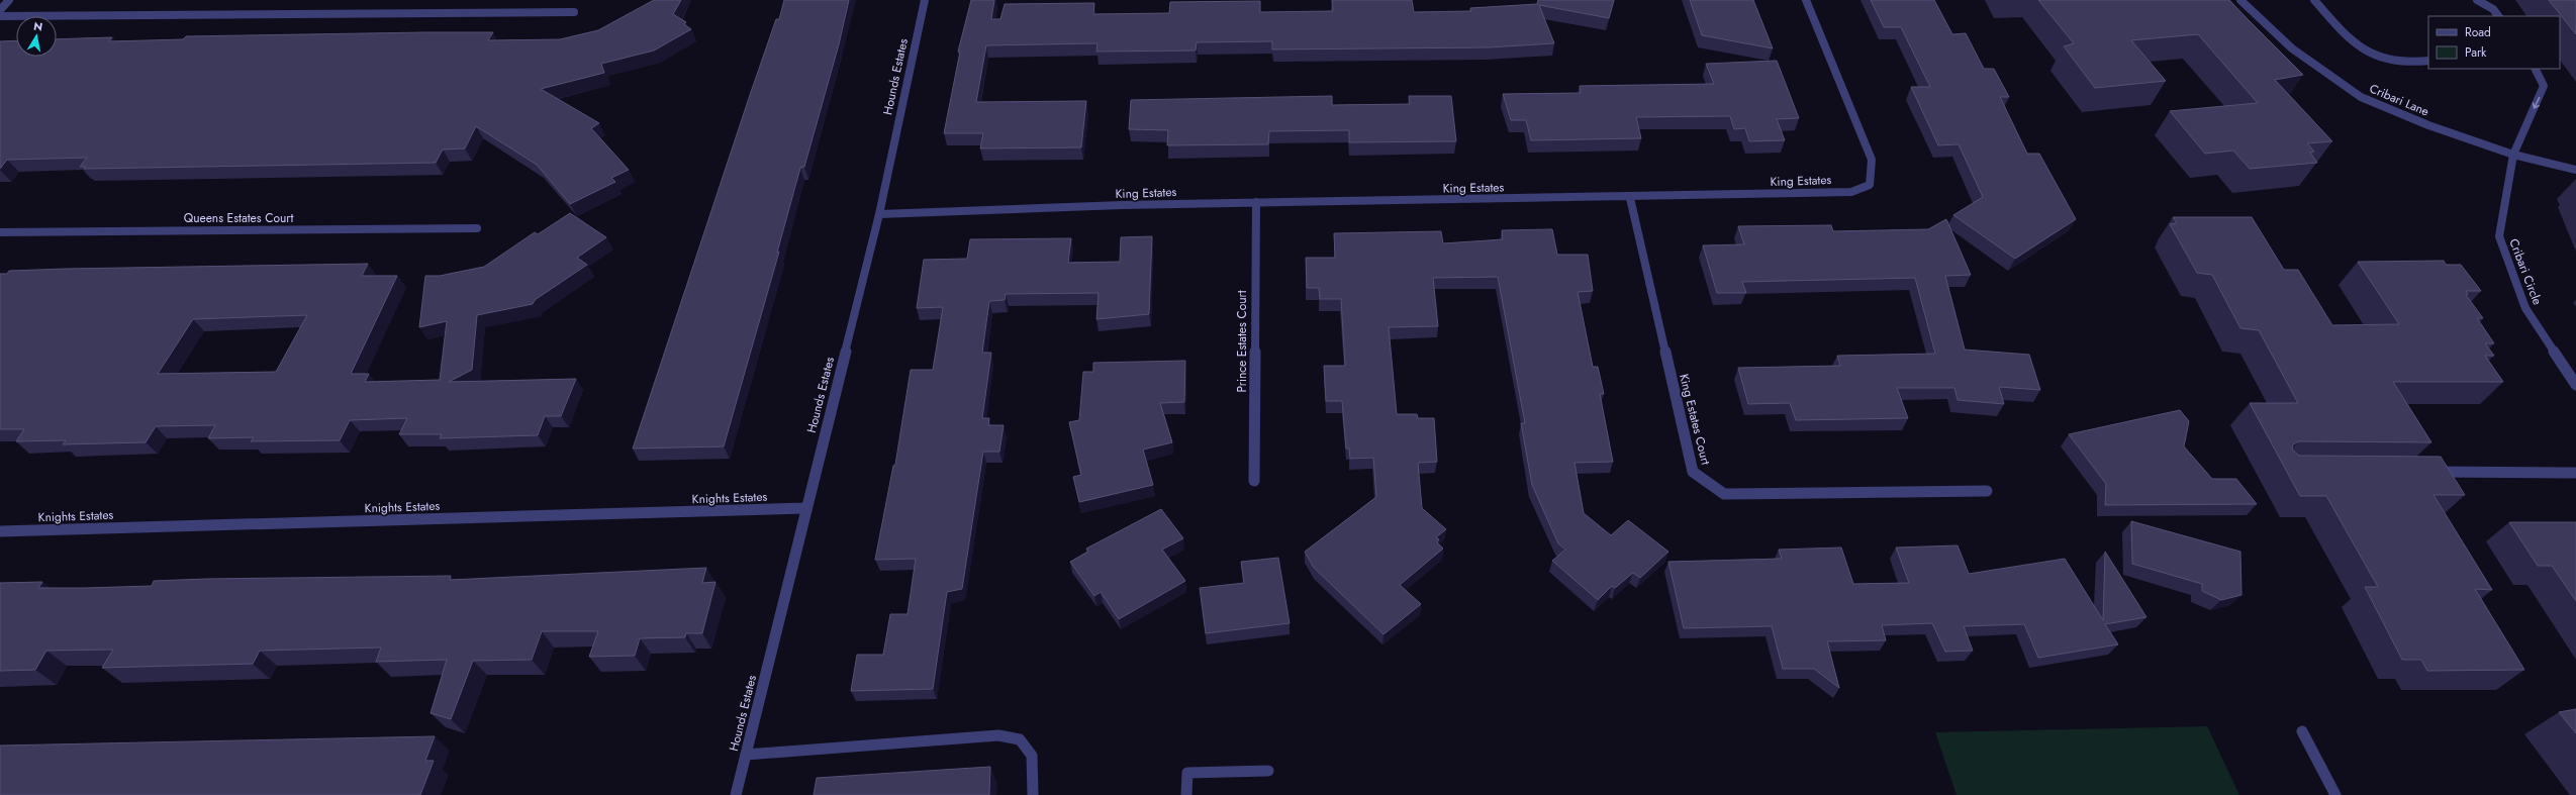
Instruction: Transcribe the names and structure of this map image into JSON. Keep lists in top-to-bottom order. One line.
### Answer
{"streets":{"street":["Hounds Estates","Cribari Lane","King Estates","Queens Estates Court","Cribari Circle","Prince Estates Court","King Estates Court","Knights Estates"]},"crossings":[["Hounds Estates","King Estates"],["Hounds Estates","Knights Estates"],["Cribari Lane","Cribari Circle"],["King Estates","Prince Estates Court"],["King Estates","King Estates Court"]],"legend":["Road","Park"],"north":"top"}
